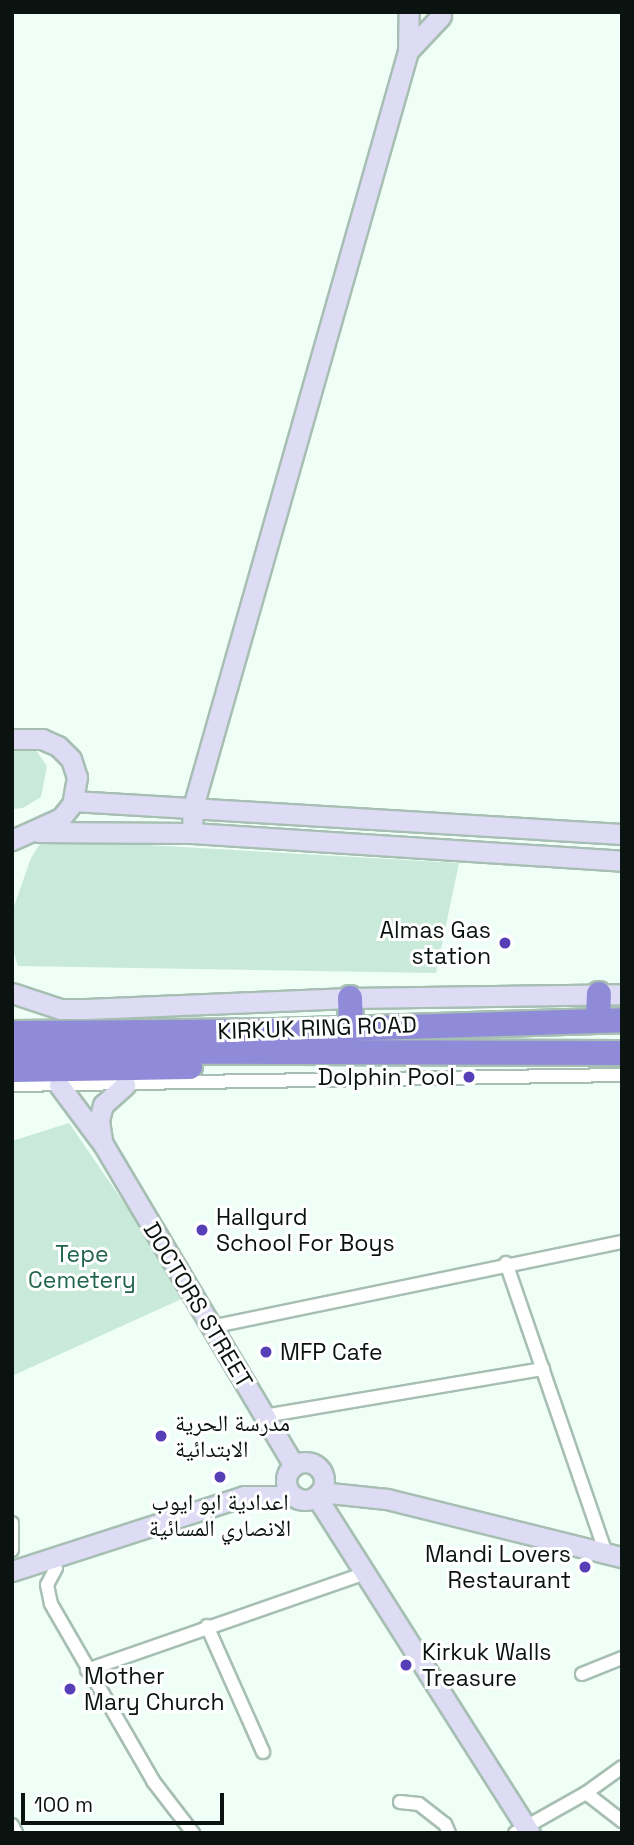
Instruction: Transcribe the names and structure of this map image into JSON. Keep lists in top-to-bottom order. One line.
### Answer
{"streets":{"highway":["KIRKUK RING ROAD"],"main road":["DOCTORS STREET"]},"parks":["Tepe Cemetery"],"places":["Almas Gas station","Dolphin Pool","Hallgurd School For Boys","MFP Cafe","مدرسة الحرية الابتدائية","اعدادية ابو ايوب الانصاري المسائية","Mandi Lovers Restaurant","Kirkuk Walls Treasure","Mother Mary Church"],"scale_bar":"100 m"}
